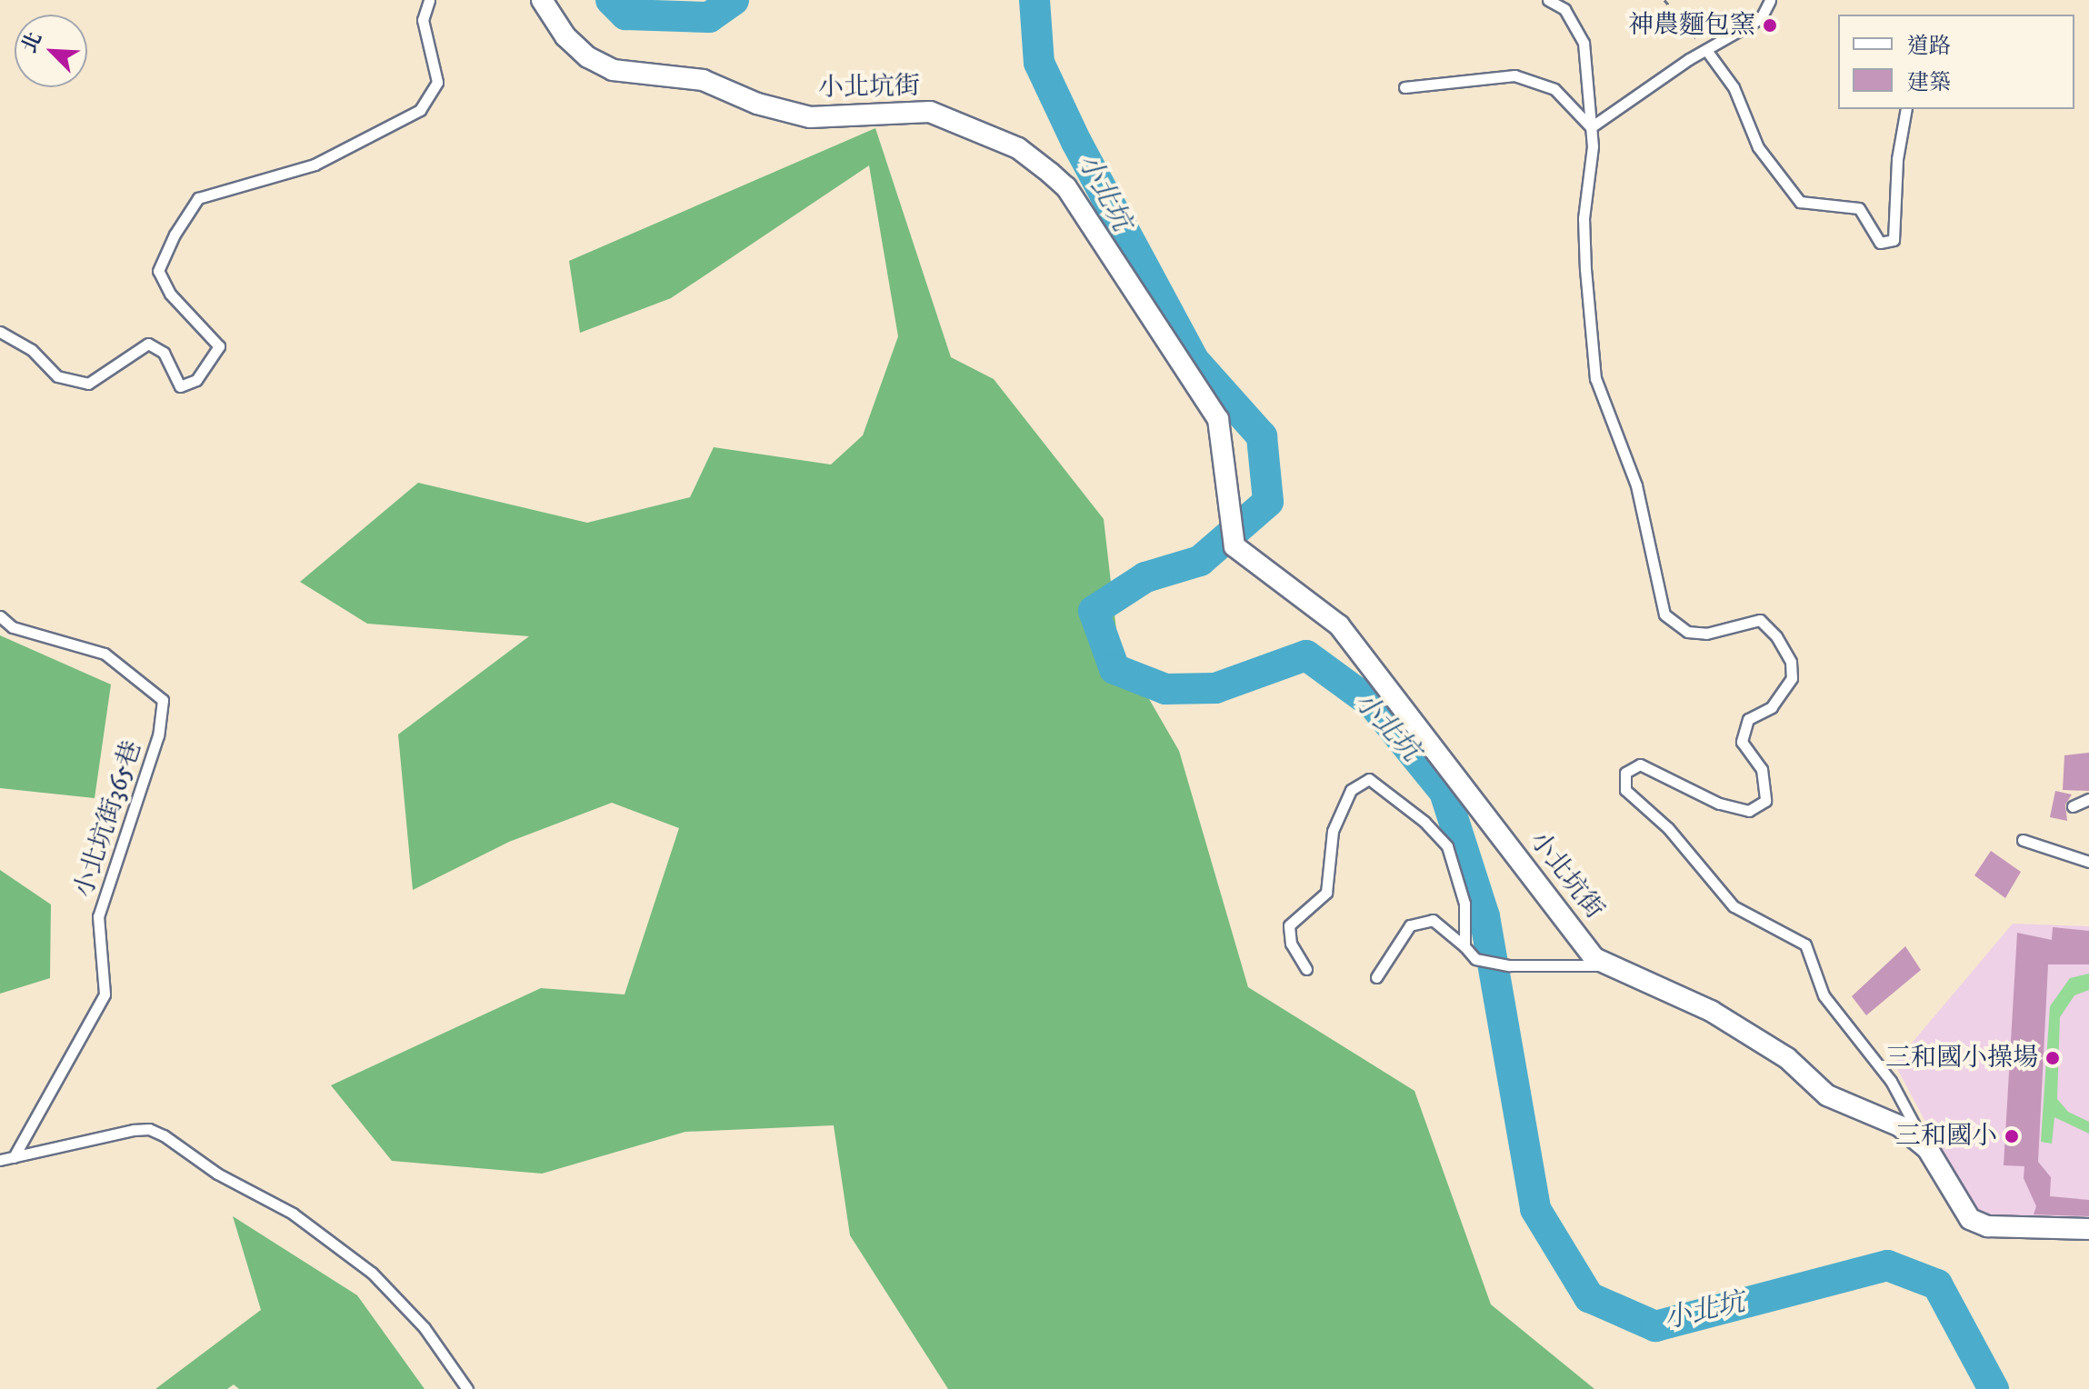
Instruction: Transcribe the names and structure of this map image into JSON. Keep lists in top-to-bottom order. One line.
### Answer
{"streets":{"street":["小北坑街"],"lane":["小北坑街365巷"]},"water":["小北坑"],"places":["神農麵包窯","三和國小操場","三和國小"],"legend":["道路","建築"],"north":"top left"}
